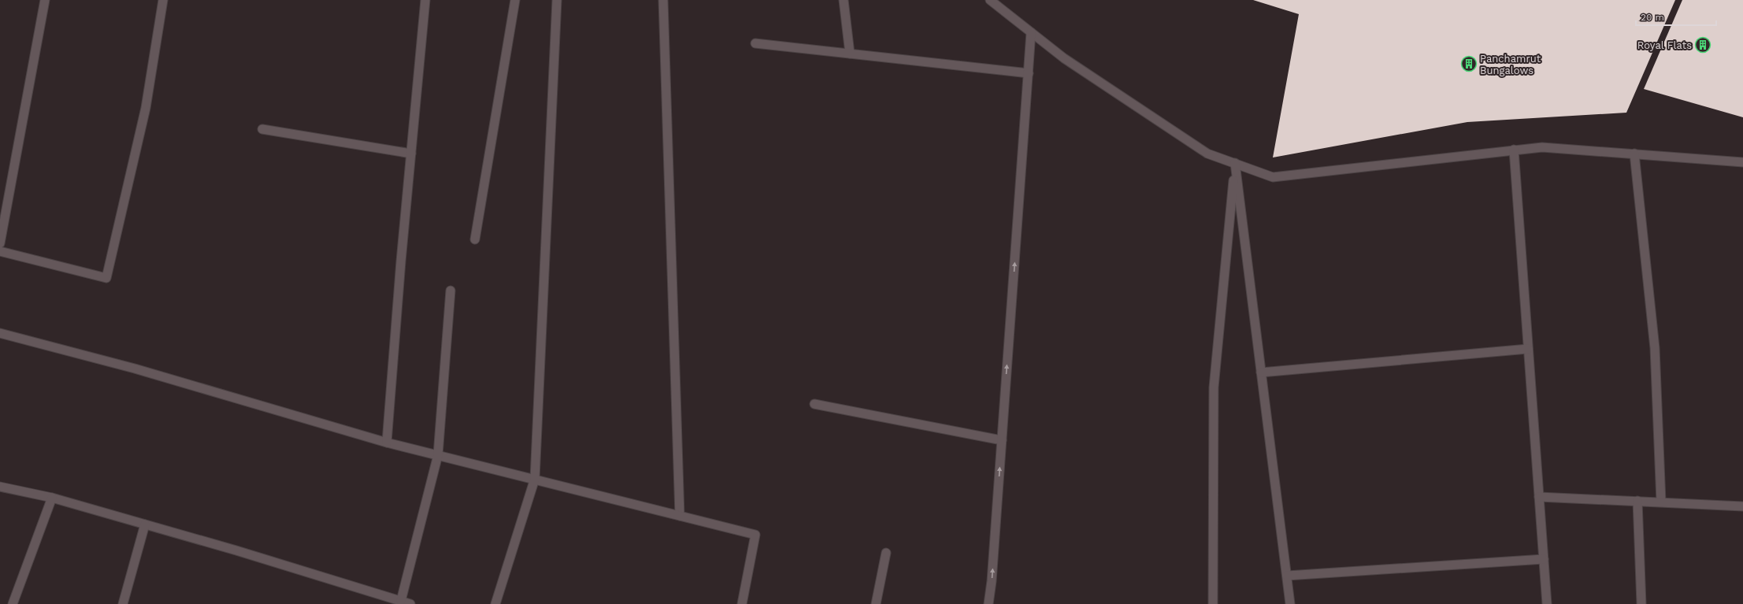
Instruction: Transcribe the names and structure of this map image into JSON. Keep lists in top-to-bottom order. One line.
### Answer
{"places":{"building":["Royal Flats","Panchamrut Bungalows"]},"scale_bar":"20 m"}
